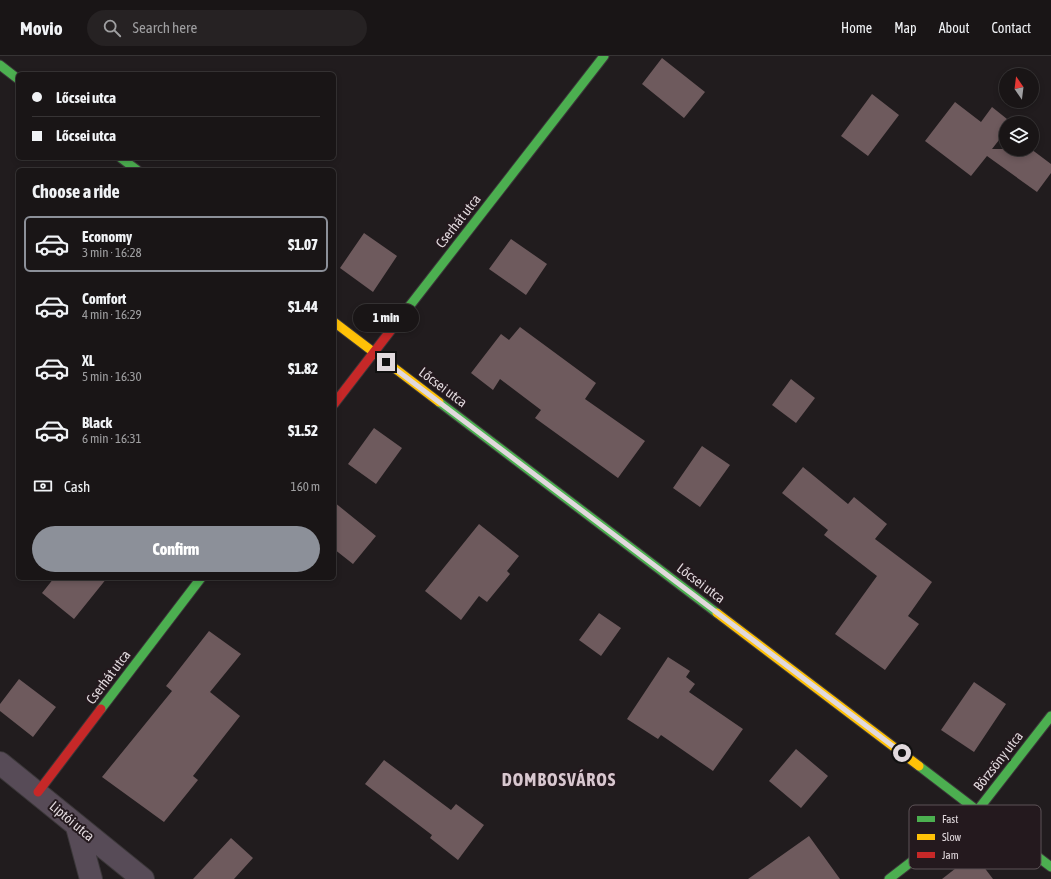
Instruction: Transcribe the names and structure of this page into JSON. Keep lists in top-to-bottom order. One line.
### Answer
{"streets":{"street":["Cserhát utca","Lőcsei utca","Börzsöny utca","Liptói utca"]},"crossings":[["Cserhát utca","Lőcsei utca"],["Cserhát utca","Liptói utca"]],"districts":["DOMBOSVÁROS"],"legend":["Fast","Slow","Jam"],"north":"top","page":{"header":"Movio","search":"Search here","nav":["Home","Map","About","Contact"],"banner":["Lőcsei utca","Lőcsei utca"],"heading":"Choose a ride","list":[{"name":"Economy","note":"3 min · 16:28","value":"$1.07"},{"name":"Comfort","note":"4 min · 16:29","value":"$1.44"},{"name":"XL","note":"5 min · 16:30","value":"$1.82"},{"name":"Black","note":"6 min · 16:31","value":"$1.52"}],"bubble":"1 min","pay":["Cash","160 m"],"buttons":"Confirm"}}
